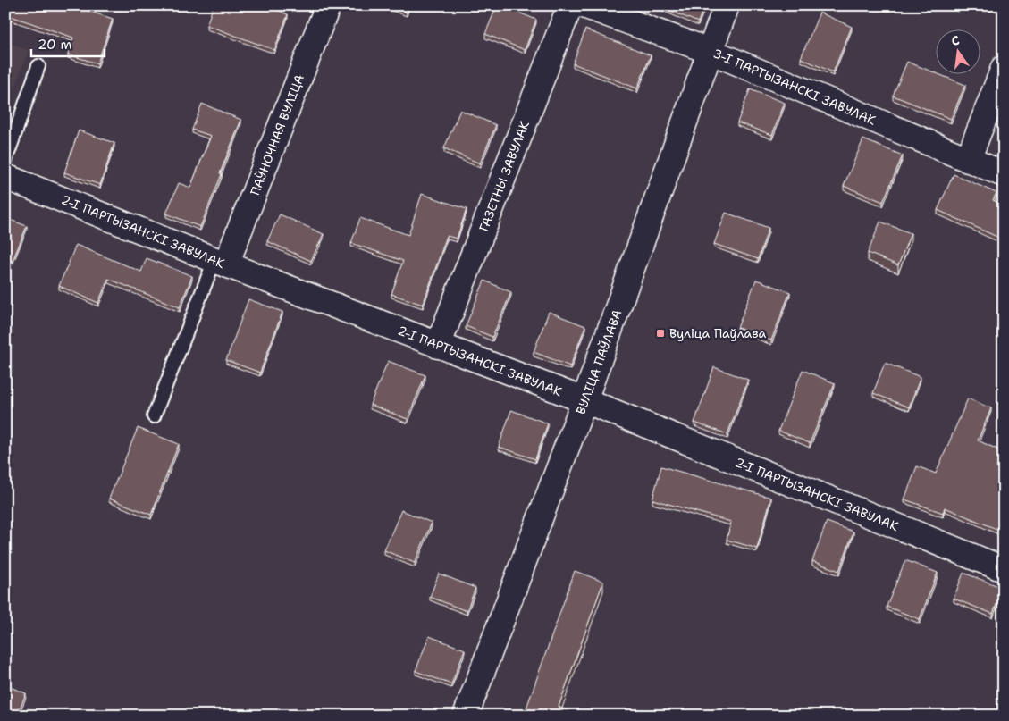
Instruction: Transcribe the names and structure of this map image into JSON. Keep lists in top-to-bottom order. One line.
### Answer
{"streets":{"street":["3-І ПАРТЫЗАНСКІ ЗАВУЛАК","ПАЎНОЧНАЯ ВУЛІЦА","ГАЗЕТНЫ ЗАВУЛАК","2-І ПАРТЫЗАНСКІ ЗАВУЛАК","ВУЛІЦА ПАЎЛАВА"]},"crossings":[["3-І ПАРТЫЗАНСКІ ЗАВУЛАК","ВУЛІЦА ПАЎЛАВА"],["ПАЎНОЧНАЯ ВУЛІЦА","2-І ПАРТЫЗАНСКІ ЗАВУЛАК"],["ГАЗЕТНЫ ЗАВУЛАК","2-І ПАРТЫЗАНСКІ ЗАВУЛАК"],["2-І ПАРТЫЗАНСКІ ЗАВУЛАК","ВУЛІЦА ПАЎЛАВА"]],"places":{"transit":["Вуліца Паўлава"]},"scale_bar":"20 m","north":"top"}
